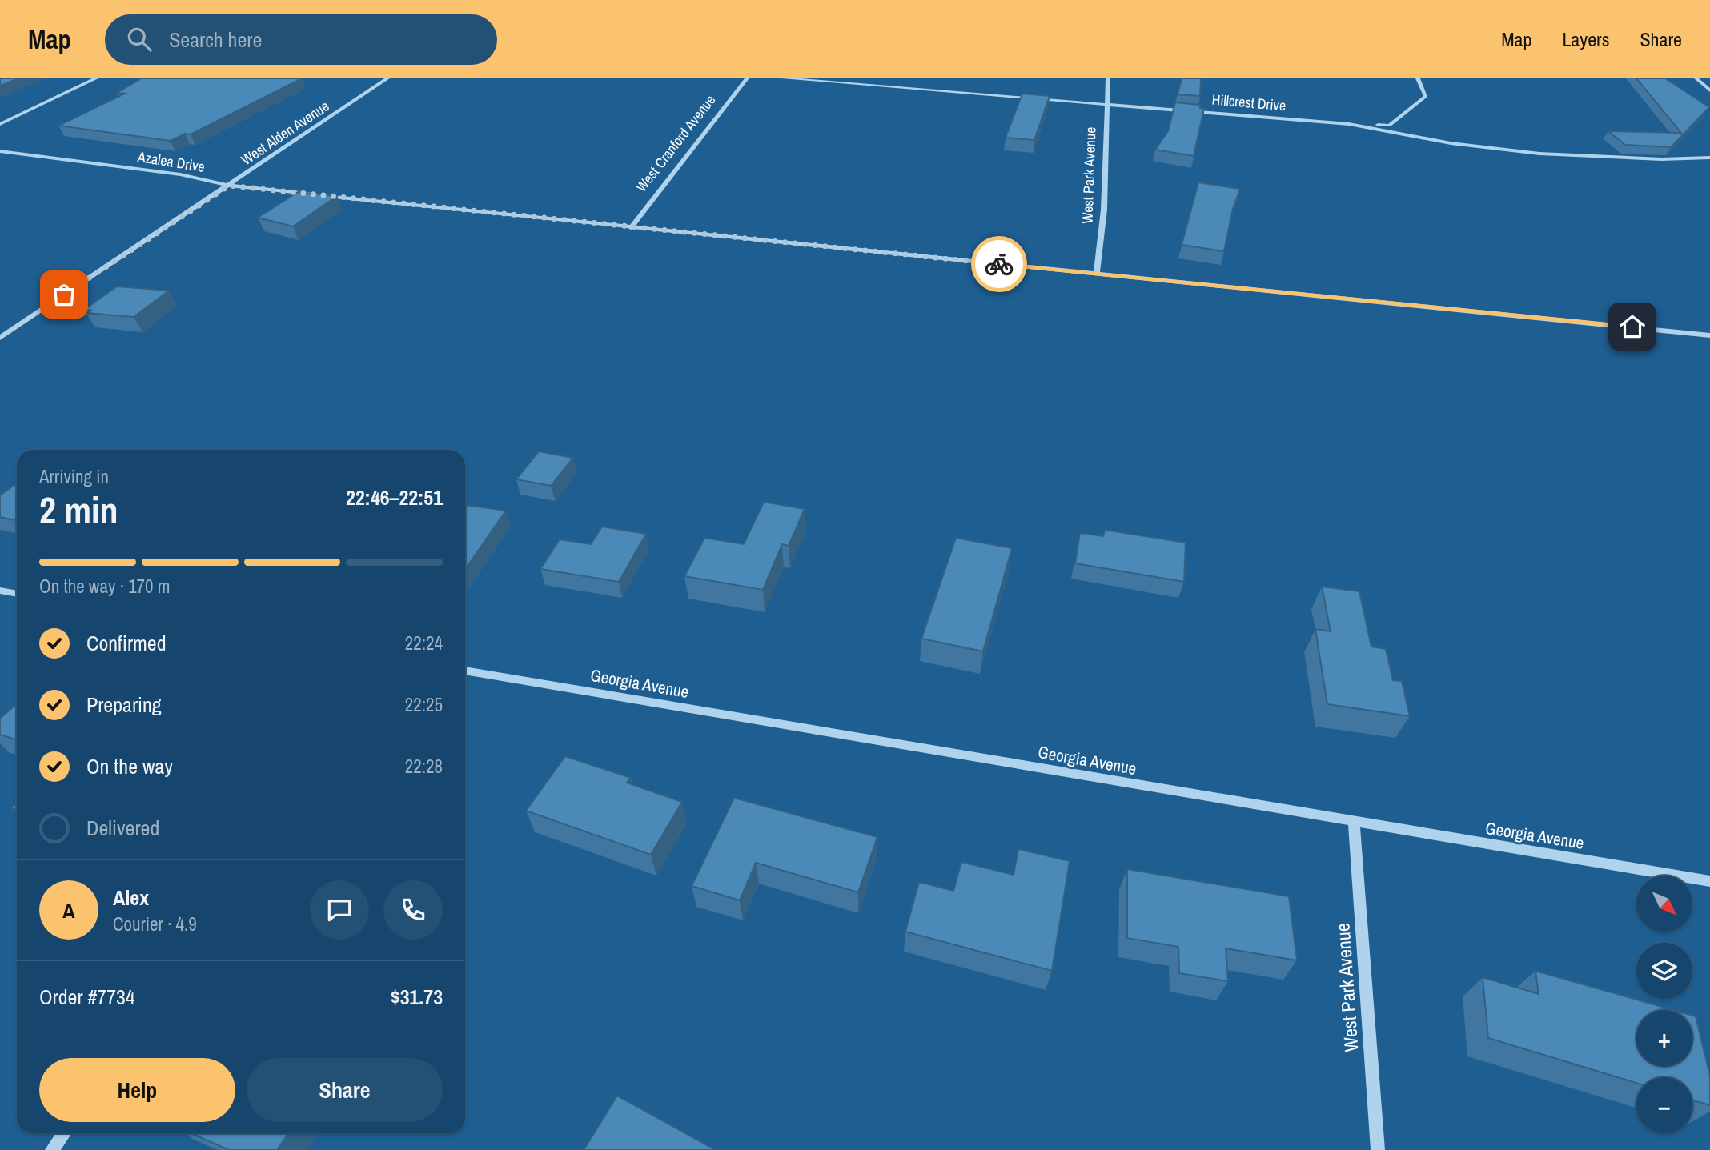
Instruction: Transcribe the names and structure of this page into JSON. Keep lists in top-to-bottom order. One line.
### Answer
{"streets":{"street":["Hillcrest Drive","West Alden Avenue","West Cranford Avenue","Azalea Drive","West Park Avenue","Georgia Avenue"]},"crossings":[["Hillcrest Drive","West Park Avenue"],["West Alden Avenue","Azalea Drive"],["West Cranford Avenue","Azalea Drive"],["Azalea Drive","West Park Avenue"],["West Park Avenue","Georgia Avenue"]],"north":"bottom right","page":{"header":"Map","search":"Search here","nav":["Map","Layers","Share"],"heading":["2 min","Arriving in","22:46–22:51"],"panel":["Alex","Courier · 4.9","Order #7734","$31.73"],"bar":"On the way · 170 m","list":[["Confirmed","22:24"],["Preparing","22:25"],["On the way","22:28"],"Delivered"],"map_buttons":["+","−"],"round":"A","buttons":["Help","Share"]}}
